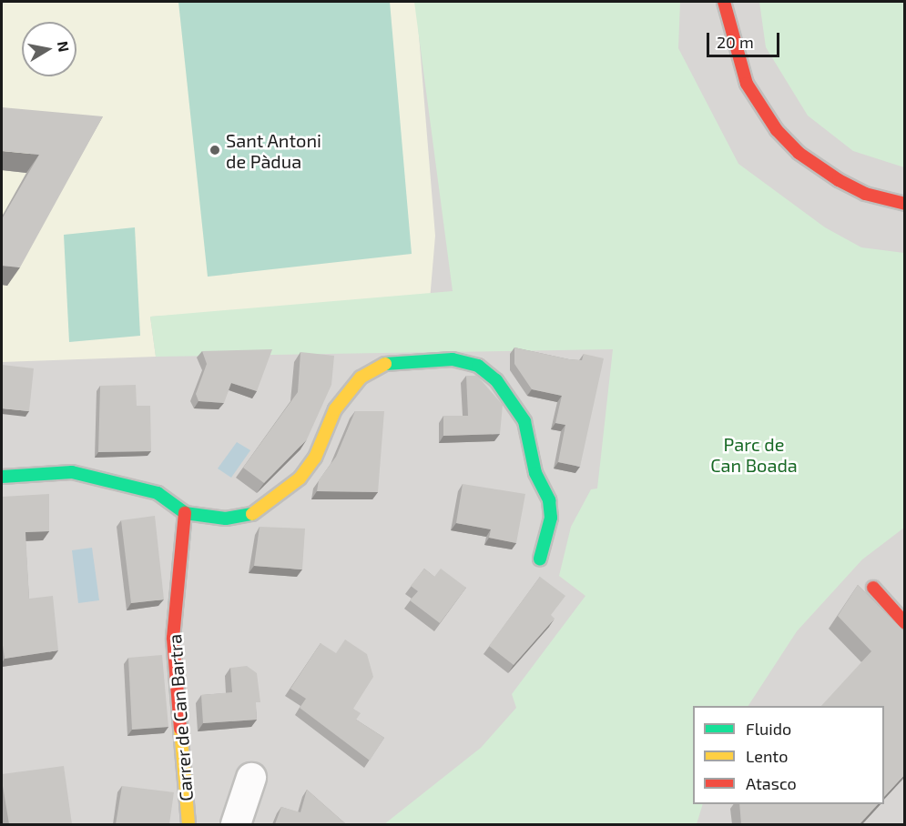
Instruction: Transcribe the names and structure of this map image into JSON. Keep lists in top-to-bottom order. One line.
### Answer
{"streets":{"street":["Carrer de Can Bartra"]},"parks":["Parc de Can Boada"],"places":["Sant Antoni de Pàdua"],"legend":["Fluido","Lento","Atasco"],"scale_bar":"20 m","north":"right"}
